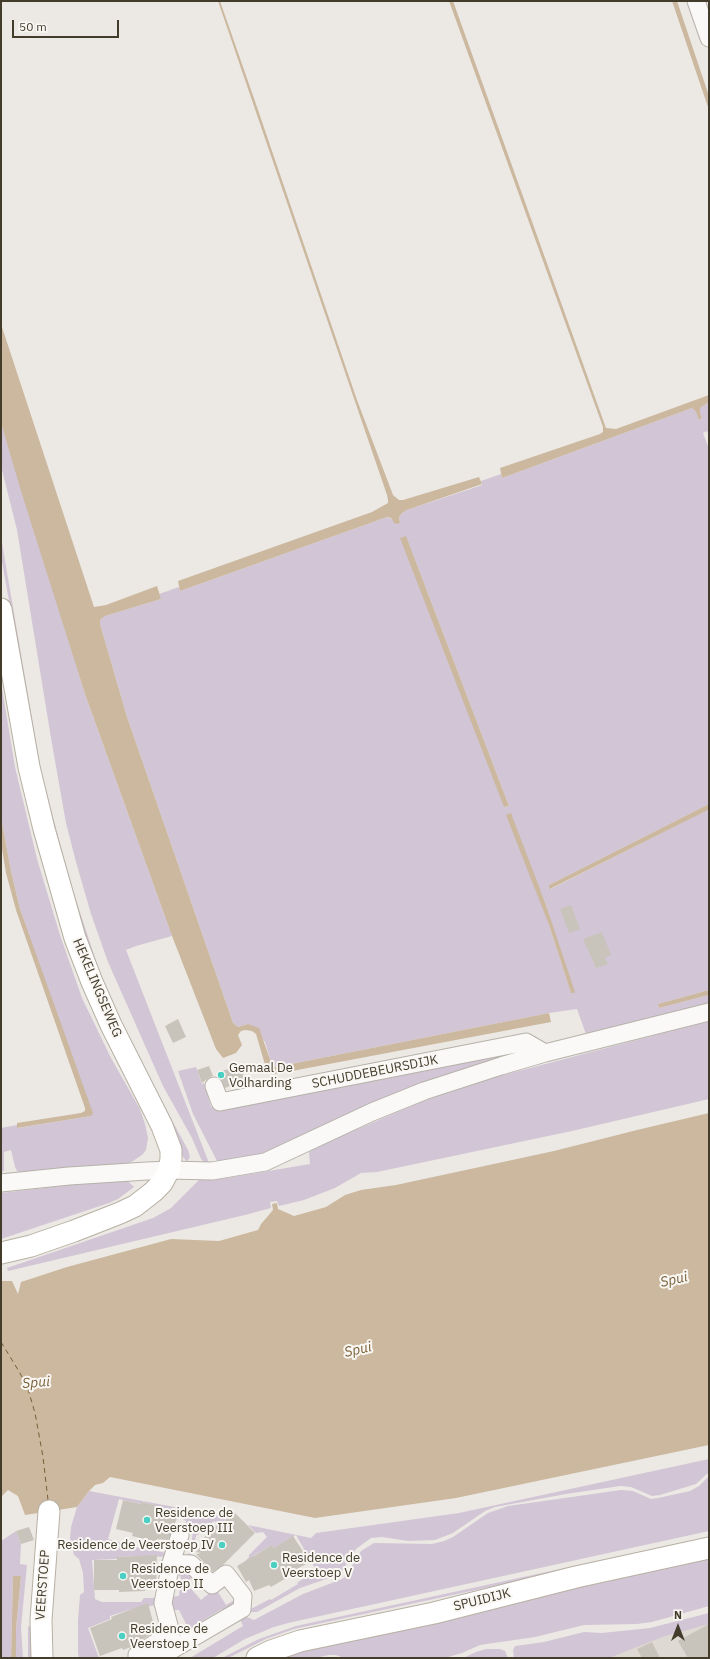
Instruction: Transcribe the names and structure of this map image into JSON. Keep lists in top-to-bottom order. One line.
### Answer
{"streets":{"main road":["HEKELINGSEWEG","VEERSTOEP","SPUIDIJK"],"street":["SCHUDDEBEURSDIJK"]},"crossings":[["HEKELINGSEWEG","SCHUDDEBEURSDIJK"]],"water":["Spui"],"places":["Gemaal De Volharding","Residence de Veerstoep III","Residence de Veerstoep IV","Residence de Veerstoep V","Residence de Veerstoep II","Residence de Veerstoep I"],"scale_bar":"50 m","north":"top"}
